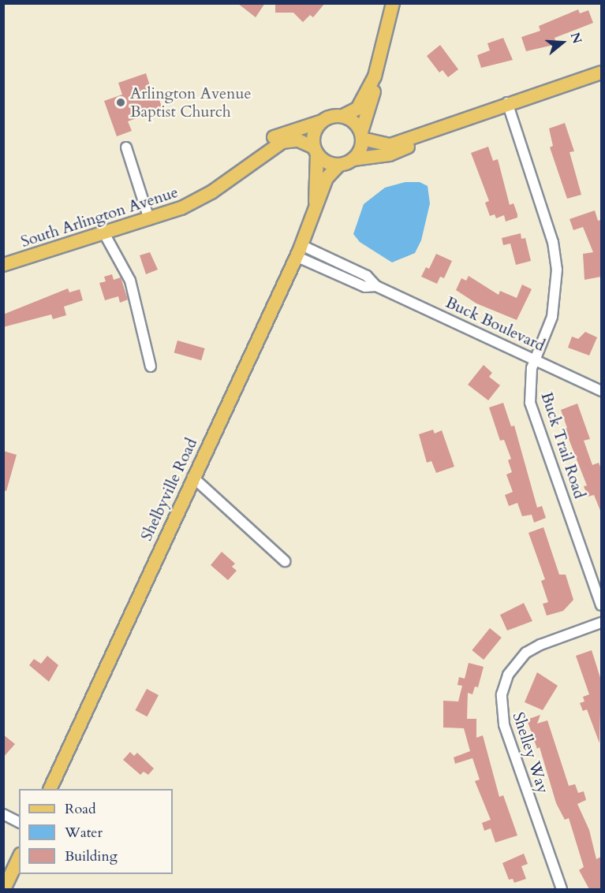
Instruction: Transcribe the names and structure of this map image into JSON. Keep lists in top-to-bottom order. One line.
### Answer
{"streets":{"main road":["South Arlington Avenue","Shelbyville Road"],"street":["Buck Boulevard","Buck Trail Road","Shelley Way"]},"crossings":[["Buck Boulevard","Buck Trail Road"],["Buck Boulevard","Shelbyville Road"]],"places":["Arlington Avenue Baptist Church"],"legend":["Road","Water","Building"],"north":"right"}
